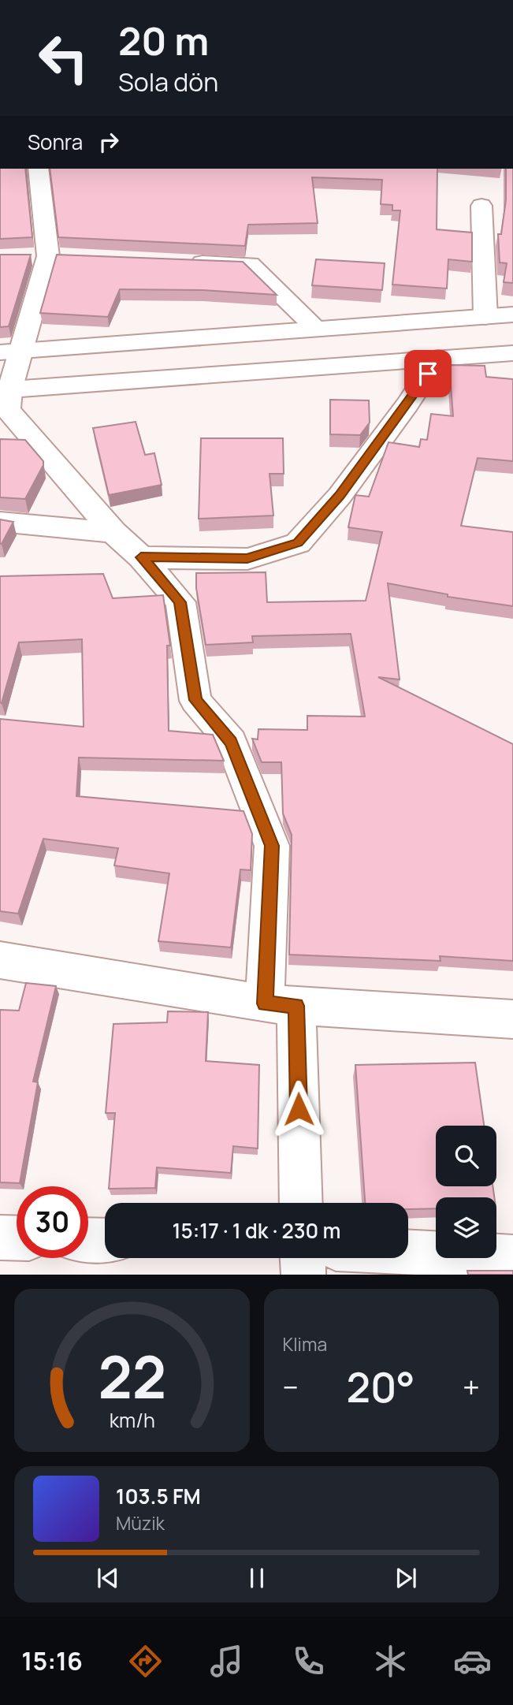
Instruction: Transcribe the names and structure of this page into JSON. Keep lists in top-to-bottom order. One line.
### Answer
{"page":{"turn":["20 m","Sola dön"],"then":"Sonra","limit":"30","trip":"15:17 · 1 dk · 230 m","tile":"Klima","heat":["−","20°","+"],"song":["103.5 FM","Müzik"],"tabs":"15:16","gauge":["22","km/h"]}}
